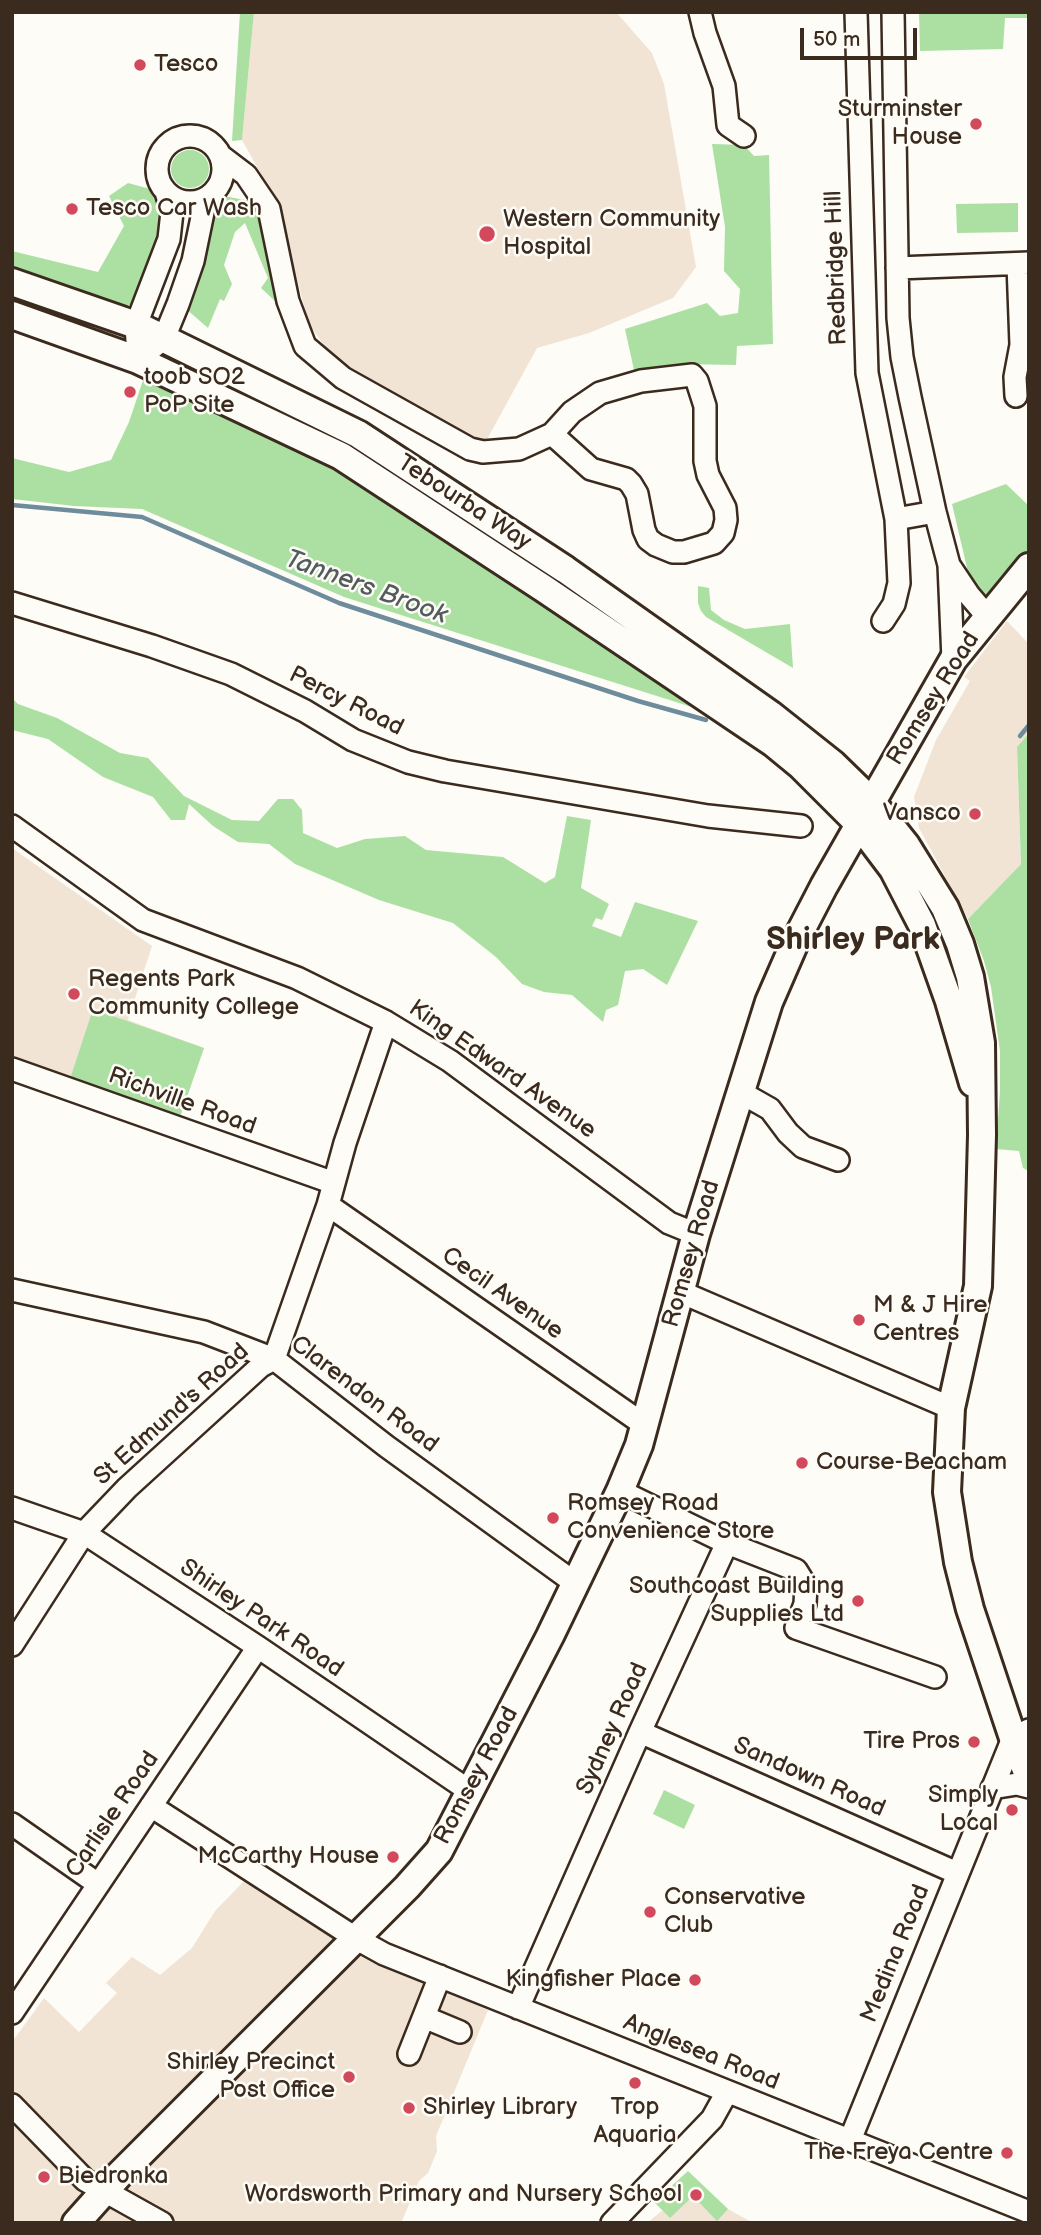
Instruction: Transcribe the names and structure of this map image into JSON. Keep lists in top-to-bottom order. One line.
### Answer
{"streets":{"main road":["Tebourba Way","Romsey Road"],"street":["Redbridge Hill","Percy Road","King Edward Avenue","Richville Road","Cecil Avenue","Clarendon Road","St Edmund's Road","Shirley Park Road","Sydney Road","Sandown Road","Carlisle Road","Medina Road","Anglesea Road"]},"crossings":[["Tebourba Way","Romsey Road"],["Romsey Road","King Edward Avenue"],["Romsey Road","Cecil Avenue"],["Romsey Road","Clarendon Road"],["Romsey Road","Shirley Park Road"],["Romsey Road","Anglesea Road"],["King Edward Avenue","St Edmund's Road"],["Richville Road","St Edmund's Road"],["Cecil Avenue","St Edmund's Road"],["Clarendon Road","St Edmund's Road"],["St Edmund's Road","Shirley Park Road"],["Shirley Park Road","Carlisle Road"],["Sydney Road","Sandown Road"],["Sydney Road","Anglesea Road"],["Sandown Road","Medina Road"],["Carlisle Road","Anglesea Road"],["Medina Road","Anglesea Road"]],"districts":["Shirley Park"],"water":["Tanners Brook"],"places":["Tesco","Sturminster House","Tesco Car Wash","Western Community Hospital","toob SO2 PoP Site","Vansco","Regents Park Community College","M & J Hire Centres","Course-Beacham","Romsey Road Convenience Store","Southcoast Building Supplies Ltd","Tire Pros","Simply Local","McCarthy House","Conservative Club","Kingfisher Place","Shirley Precinct Post Office","Trop Aquaria","Shirley Library","The Freya Centre","Biedronka","Wordsworth Primary and Nursery School"],"scale_bar":"50 m"}
